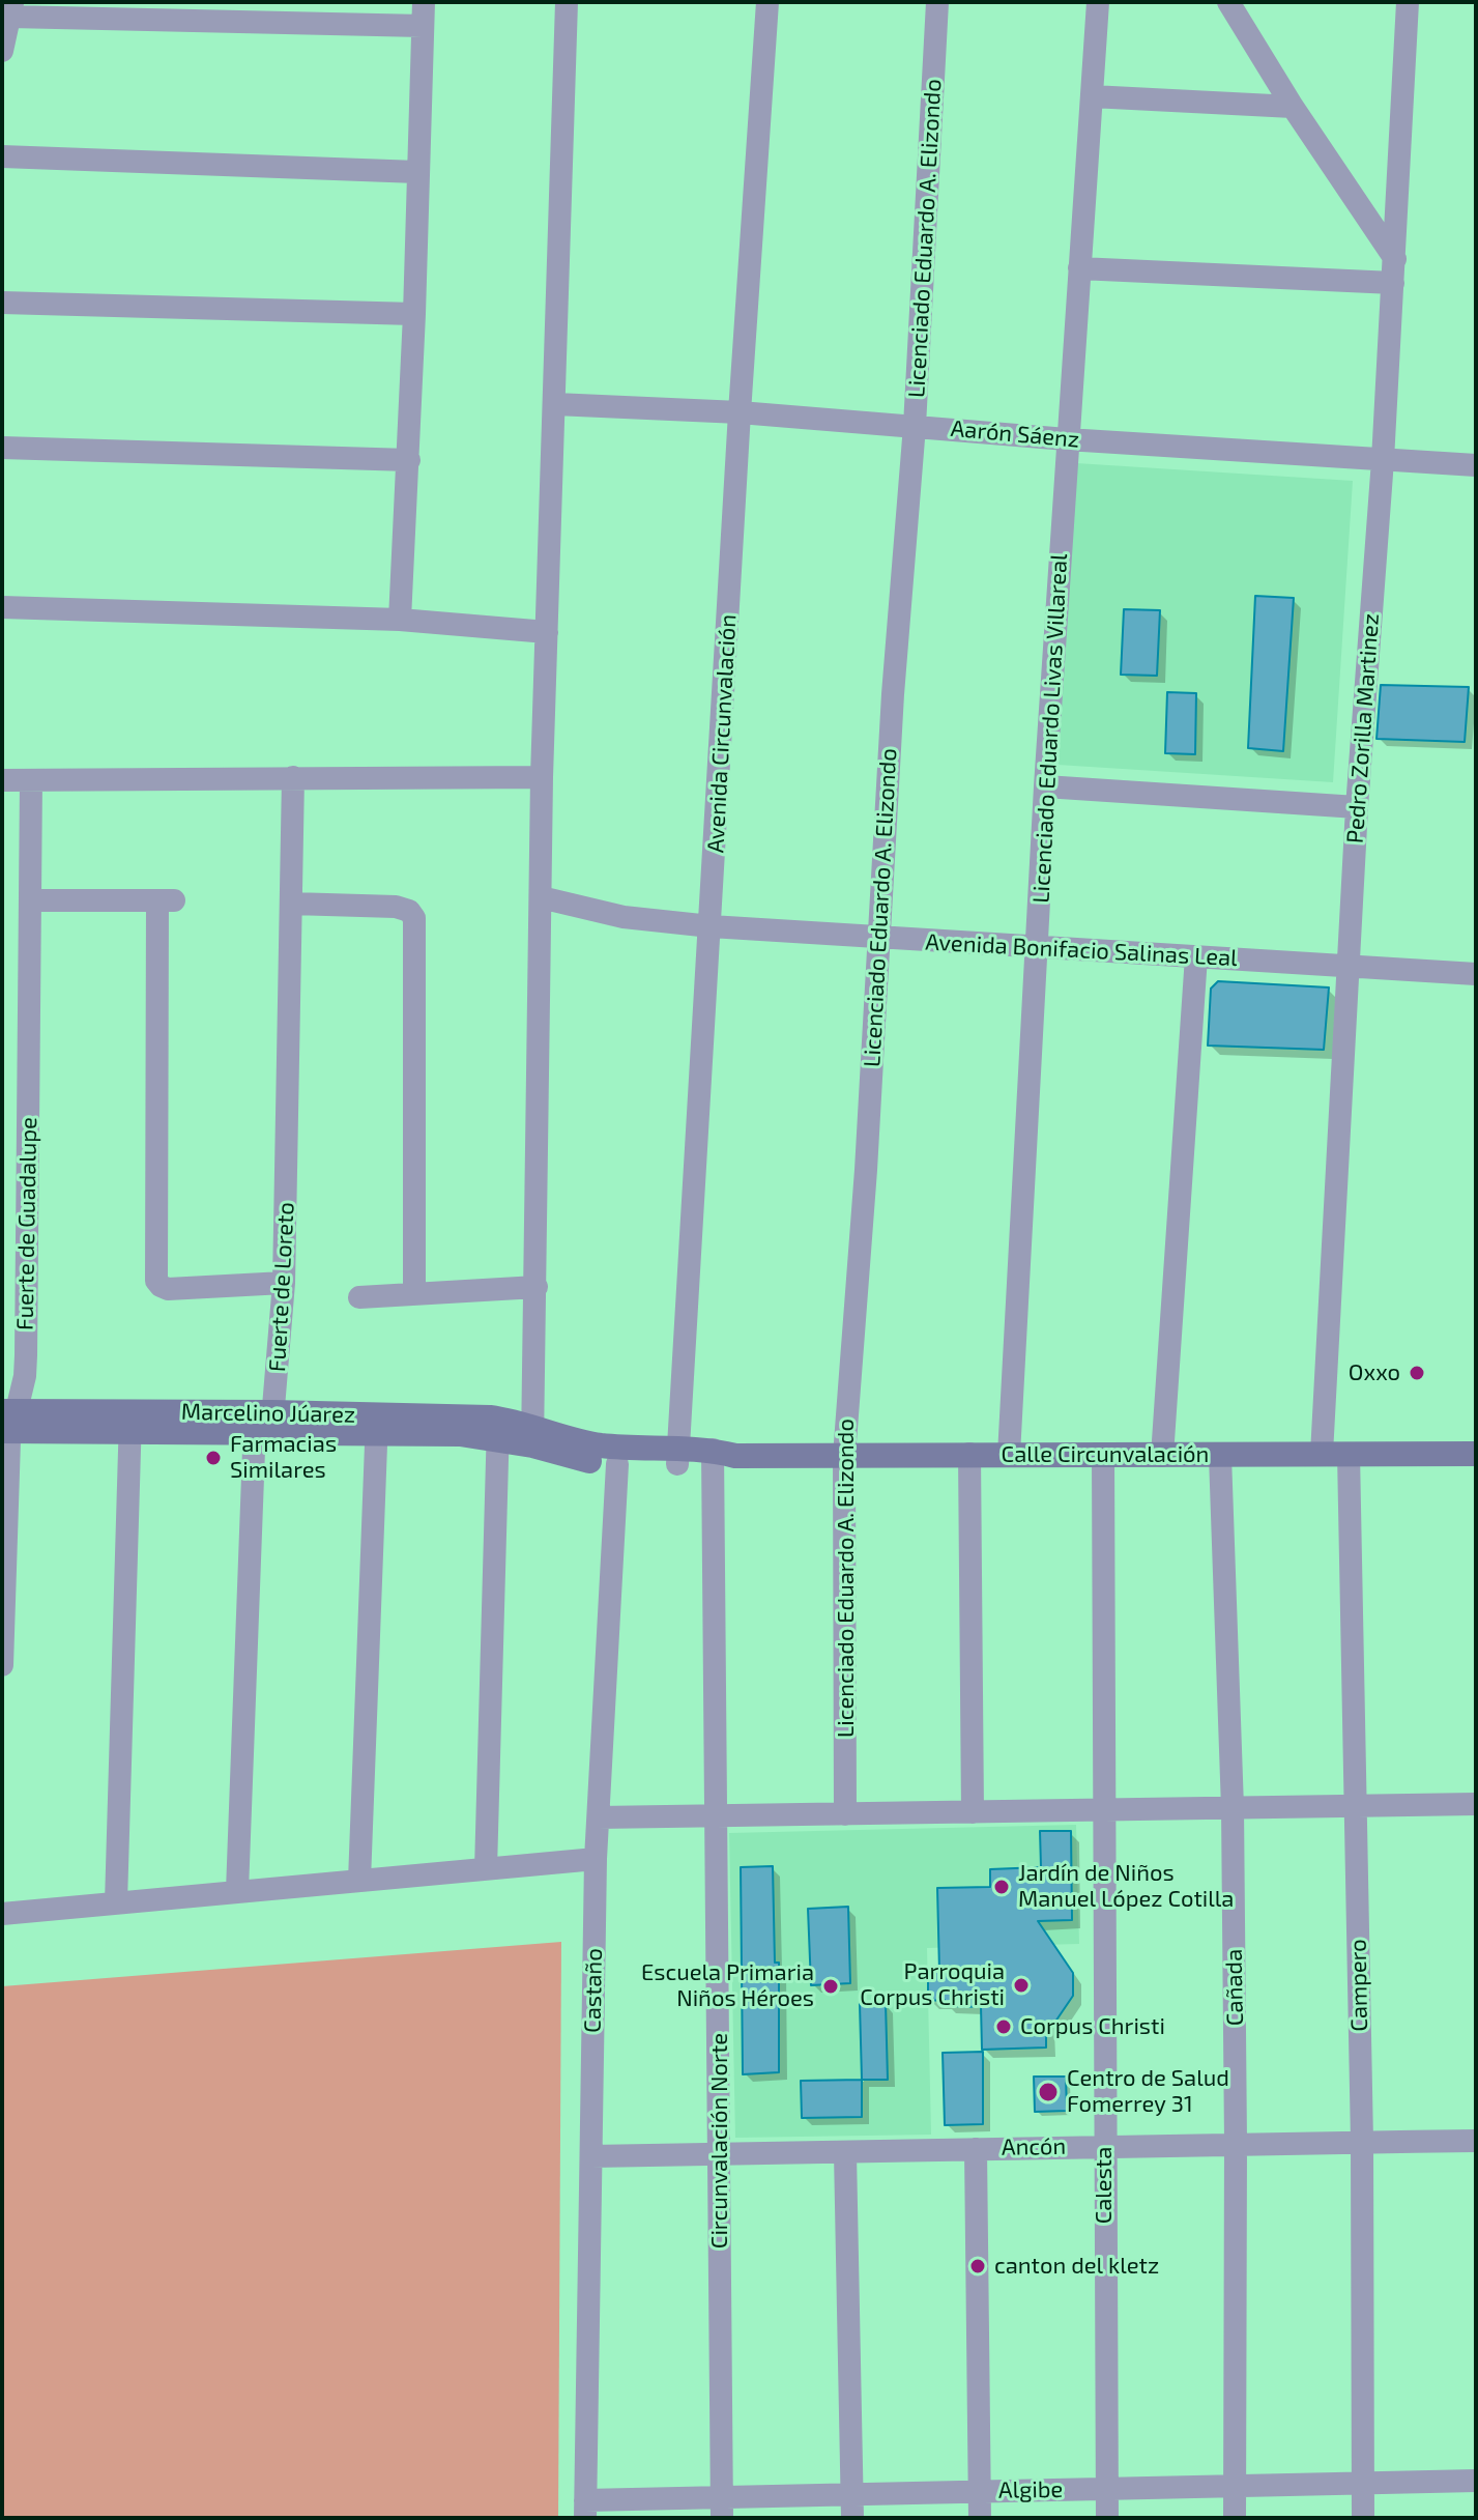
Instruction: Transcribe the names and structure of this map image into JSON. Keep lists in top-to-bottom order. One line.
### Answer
{"streets":{"street":["Licenciado Eduardo A. Elizondo","Aarón Sáenz","Licenciado Eduardo Livas Villareal","Pedro Zorilla Martinez","Avenida Circunvalación","Avenida Bonifacio Salinas Leal","Fuerte de Guadalupe","Fuerte de Loreto","Marcelino Júarez","Calle Circunvalación","Campero","Cañada","Castaño","Circunvalación Norte","Ancón","Calesta","Algibe"]},"crossings":[["Licenciado Eduardo A. Elizondo","Aarón Sáenz"],["Licenciado Eduardo A. Elizondo","Avenida Bonifacio Salinas Leal"],["Licenciado Eduardo A. Elizondo","Calle Circunvalación"],["Aarón Sáenz","Licenciado Eduardo Livas Villareal"],["Aarón Sáenz","Pedro Zorilla Martinez"],["Aarón Sáenz","Avenida Circunvalación"],["Licenciado Eduardo Livas Villareal","Avenida Bonifacio Salinas Leal"],["Licenciado Eduardo Livas Villareal","Calle Circunvalación"],["Pedro Zorilla Martinez","Avenida Bonifacio Salinas Leal"],["Pedro Zorilla Martinez","Calle Circunvalación"],["Avenida Circunvalación","Avenida Bonifacio Salinas Leal"],["Avenida Circunvalación","Calle Circunvalación"],["Fuerte de Guadalupe","Marcelino Júarez"],["Fuerte de Loreto","Marcelino Júarez"],["Marcelino Júarez","Calle Circunvalación"],["Calle Circunvalación","Campero"],["Calle Circunvalación","Cañada"],["Calle Circunvalación","Castaño"],["Calle Circunvalación","Circunvalación Norte"],["Calle Circunvalación","Calesta"],["Campero","Ancón"],["Campero","Algibe"],["Cañada","Ancón"],["Cañada","Algibe"],["Castaño","Ancón"],["Castaño","Algibe"],["Circunvalación Norte","Ancón"],["Circunvalación Norte","Algibe"],["Ancón","Calesta"],["Calesta","Algibe"]],"places":["Oxxo","Farmacias Similares","Jardín de Niños Manuel López Cotilla","Parroquia Corpus Christi","Escuela Primaria Niños Héroes","Corpus Christi","Centro de Salud Fomerrey 31","canton del kletz"]}
